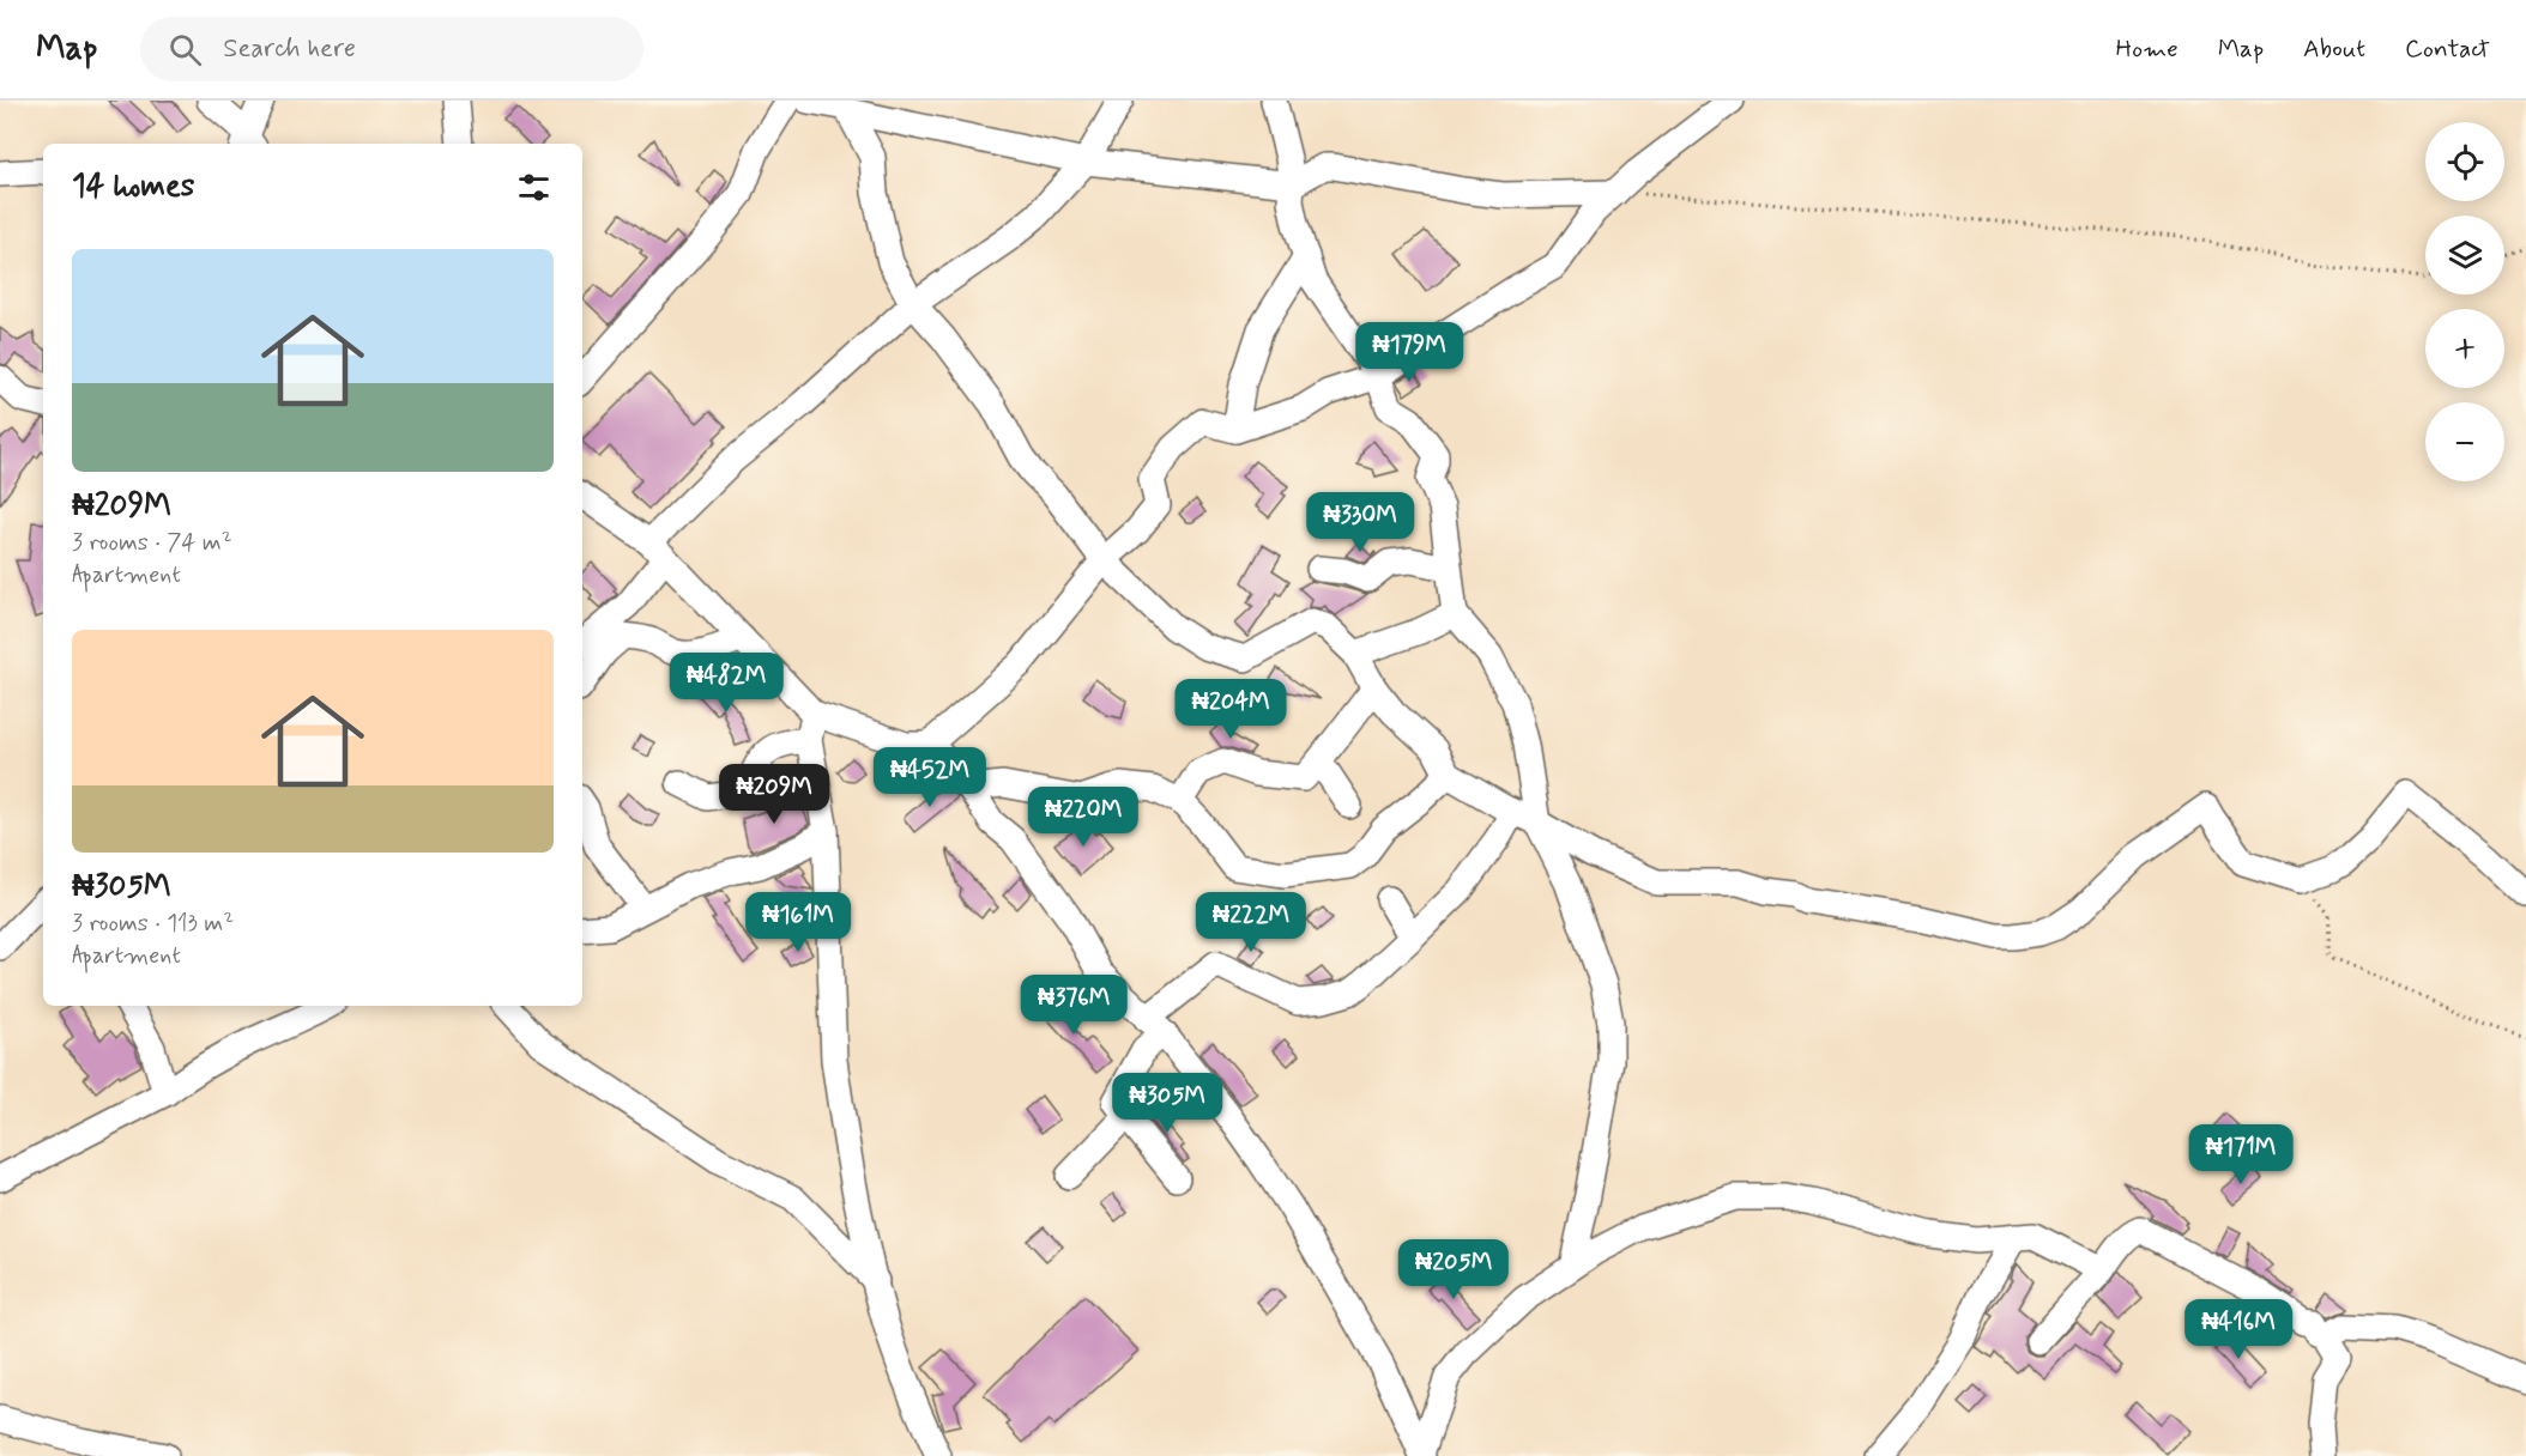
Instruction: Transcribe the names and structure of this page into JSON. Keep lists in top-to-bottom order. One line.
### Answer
{"page":{"header":"Map","search":"Search here","nav":["Home","Map","About","Contact"],"map_buttons":["+","−"],"heading":"14 homes","list":[{"name":"₦209M","note":"3 rooms · 74 m² · Apartment"},{"name":"₦305M","note":"3 rooms · 113 m² · Apartment"}],"price":["₦179M","₦330M","₦482M","₦204M","₦452M","₦209M","₦220M","₦161M","₦222M","₦376M","₦305M","₦171M","₦205M","₦416M"]}}
